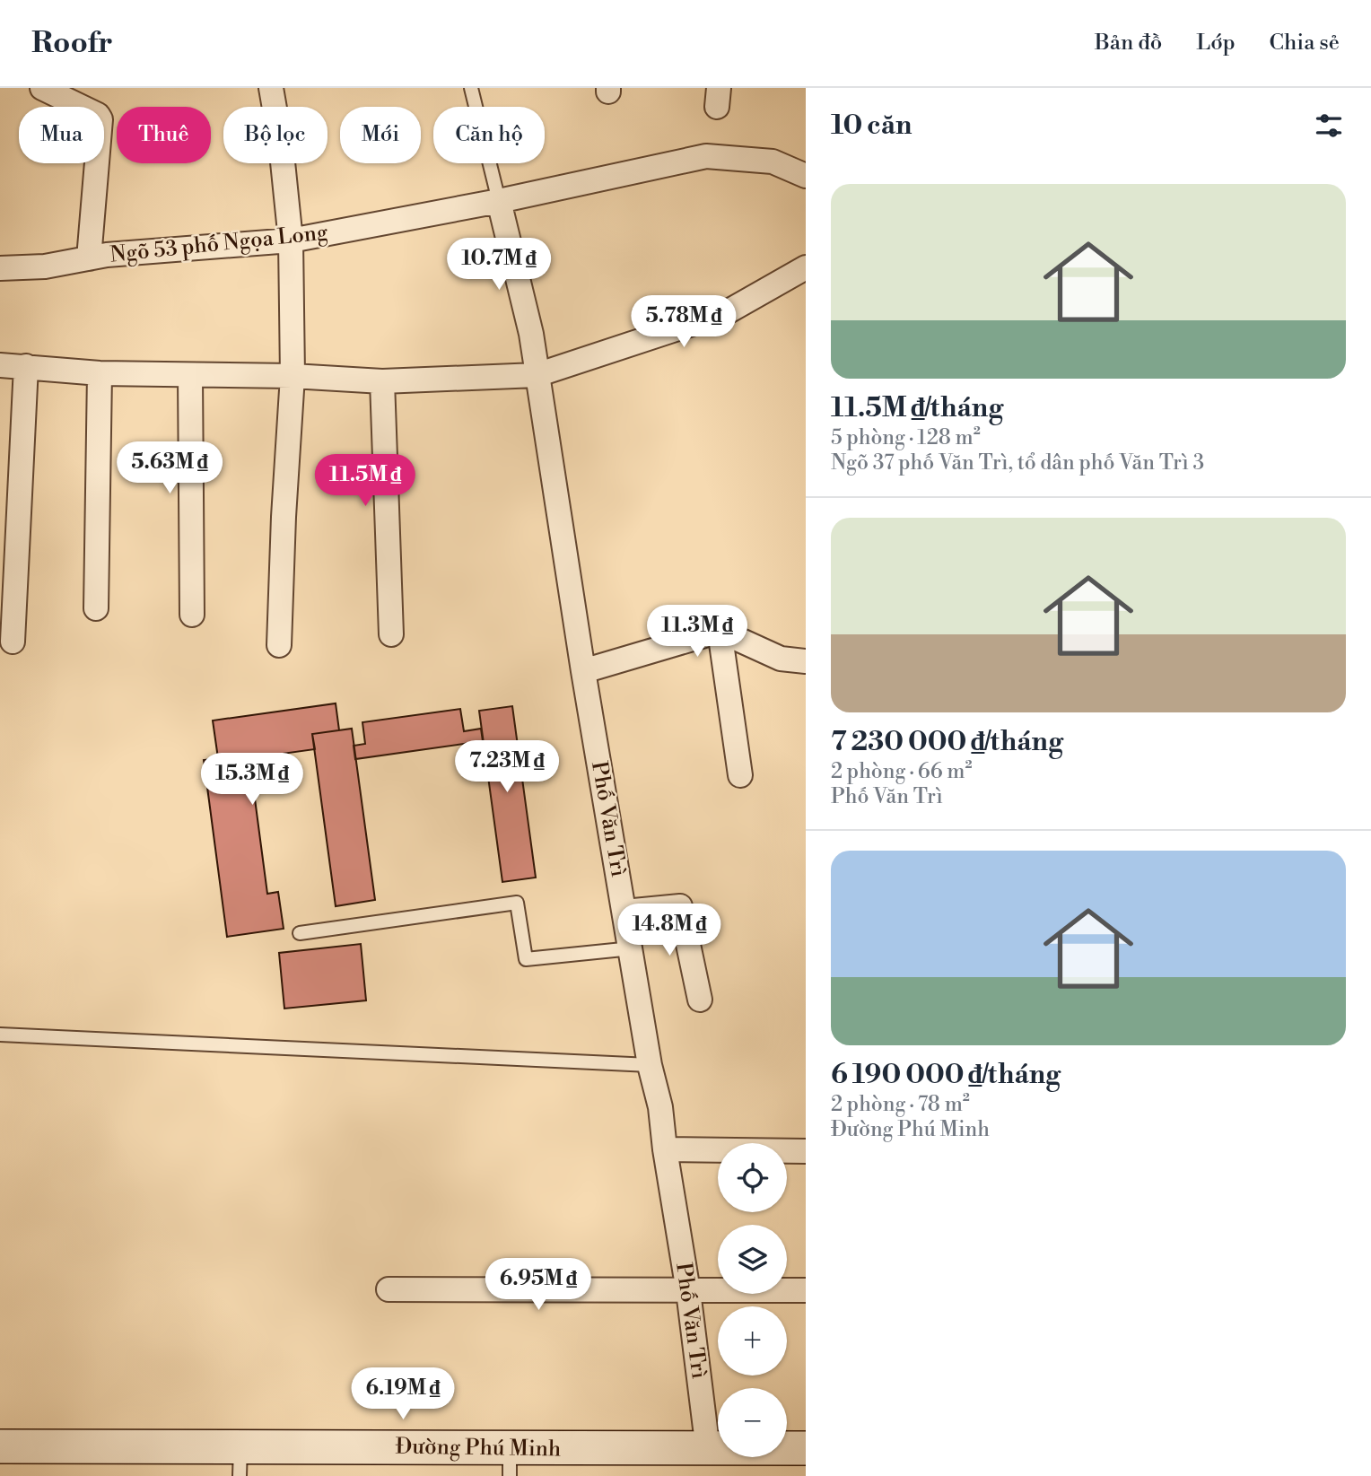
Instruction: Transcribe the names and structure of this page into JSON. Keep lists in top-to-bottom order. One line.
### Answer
{"streets":{"street":["Ngõ 53 phố Ngọa Long","Phố Văn Trì","Đường Phú Minh"]},"crossings":[["Ngõ 53 phố Ngọa Long","Phố Văn Trì"],["Phố Văn Trì","Đường Phú Minh"]],"page":{"header":"Roofr","nav":["Bản đồ","Lớp","Chia sẻ"],"heading":"10 căn","chip":["Mua","Thuê","Bộ lọc","Mới","Căn hộ"],"list":[{"name":"11.5M ₫/tháng","note":"5 phòng · 128 m² · Ngõ 37 phố Văn Trì, tổ dân phố Văn Trì 3"},{"name":"7 230 000 ₫/tháng","note":"2 phòng · 66 m² · Phố Văn Trì"},{"name":"6 190 000 ₫/tháng","note":"2 phòng · 78 m² · Đường Phú Minh"}],"price":["10.7M ₫","5.78M ₫","5.63M ₫","11.5M ₫","11.3M ₫","7.23M ₫","15.3M ₫","14.8M ₫","6.95M ₫","6.19M ₫"],"map_buttons":["+","−"]}}
